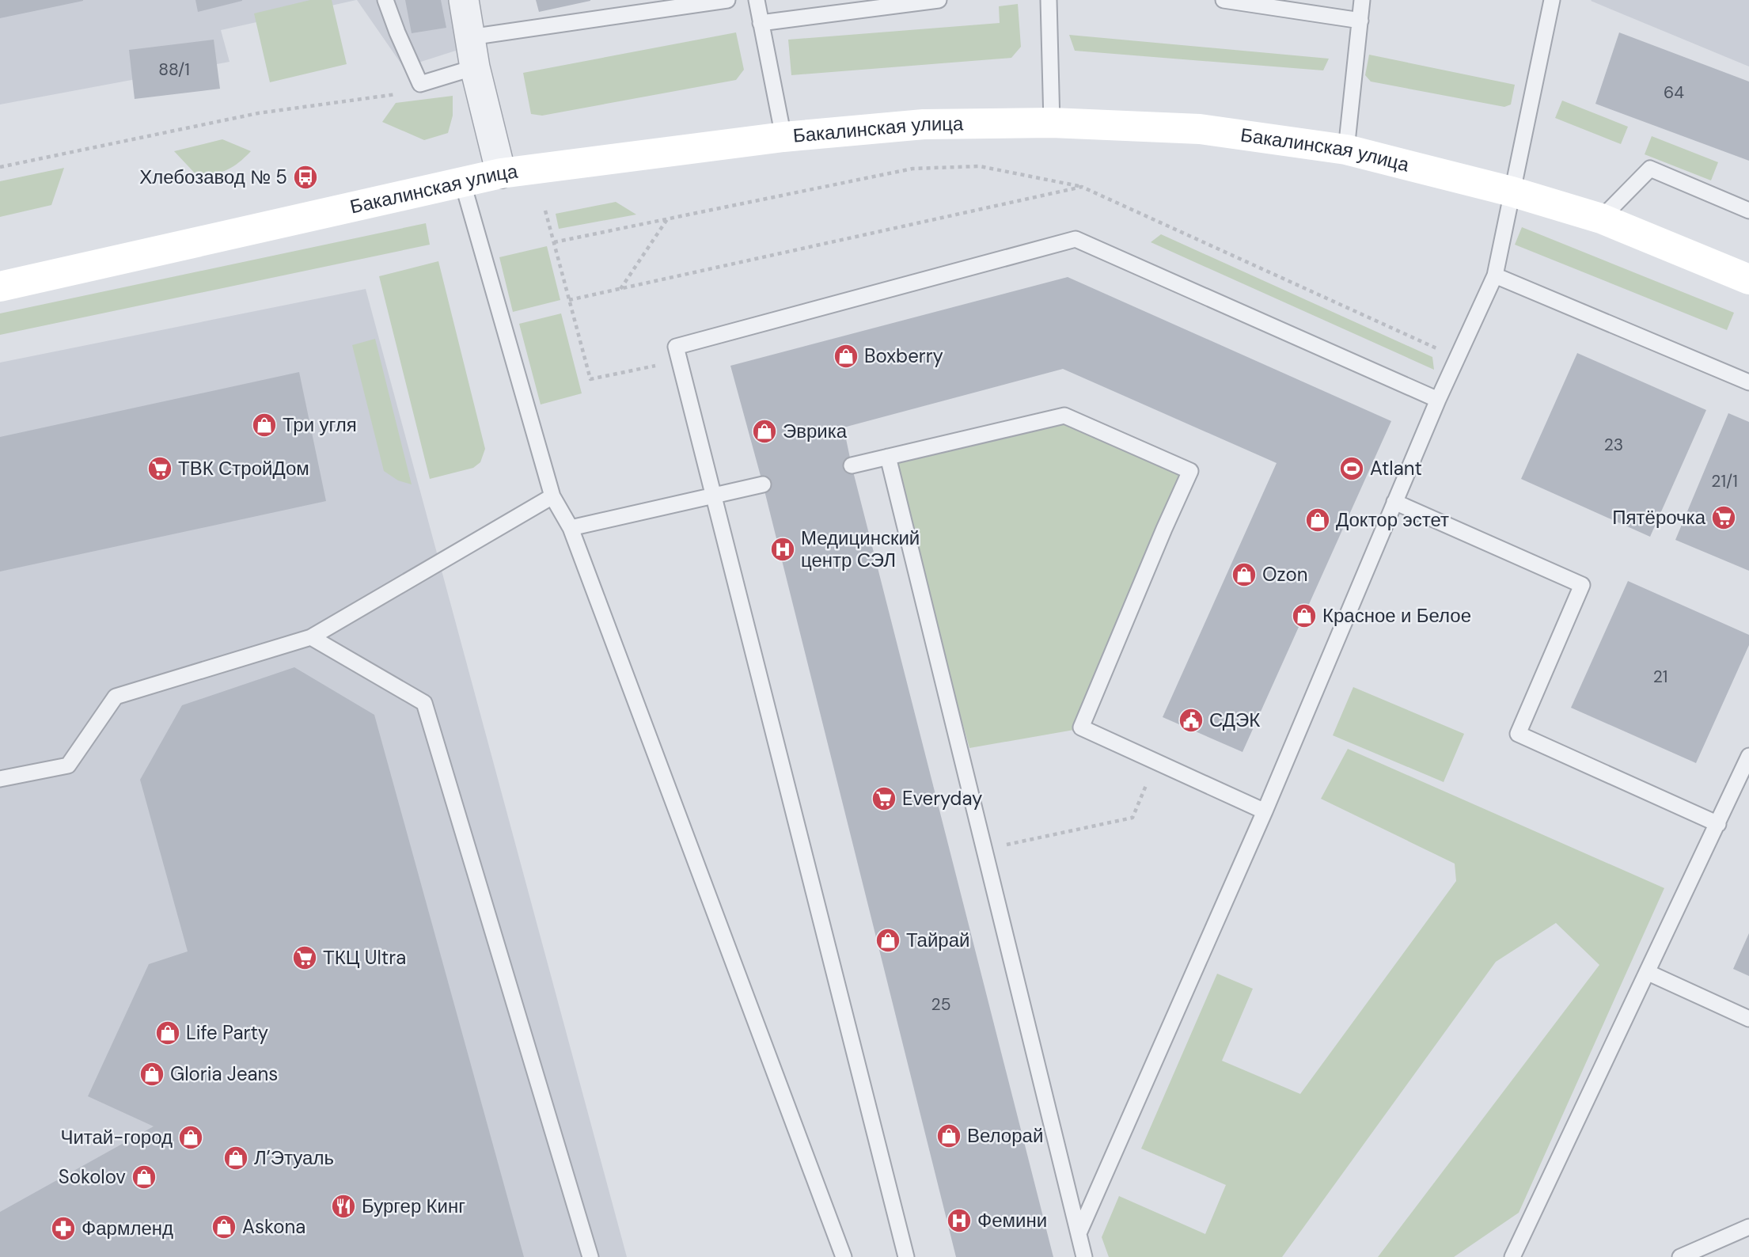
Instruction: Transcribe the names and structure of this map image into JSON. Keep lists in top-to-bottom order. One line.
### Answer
{"streets":{"main road":["Бакалинская улица"]},"places":{"bus stop":["Хлебозавод № 5"],"shop":["Boxberry","Три угля","Эврика","Доктор эстет","Ozon","Красное и Белое","Тайрай","Life Party","Gloria Jeans","Велорай","Читай-город","Л’Этуаль","Sokolov","Askona"],"supermarket":["ТВК СтройДом","Пятёрочка","Everyday","ТКЦ Ultra"],"sports":["Atlant"],"hospital":["Медицинский центр СЭЛ","Фемини"],"public building":["СДЭК"],"restaurant":["Бургер Кинг"],"pharmacy":["Фармленд"]},"house_numbers":["88/1","64","23","21/1","21","25"]}
